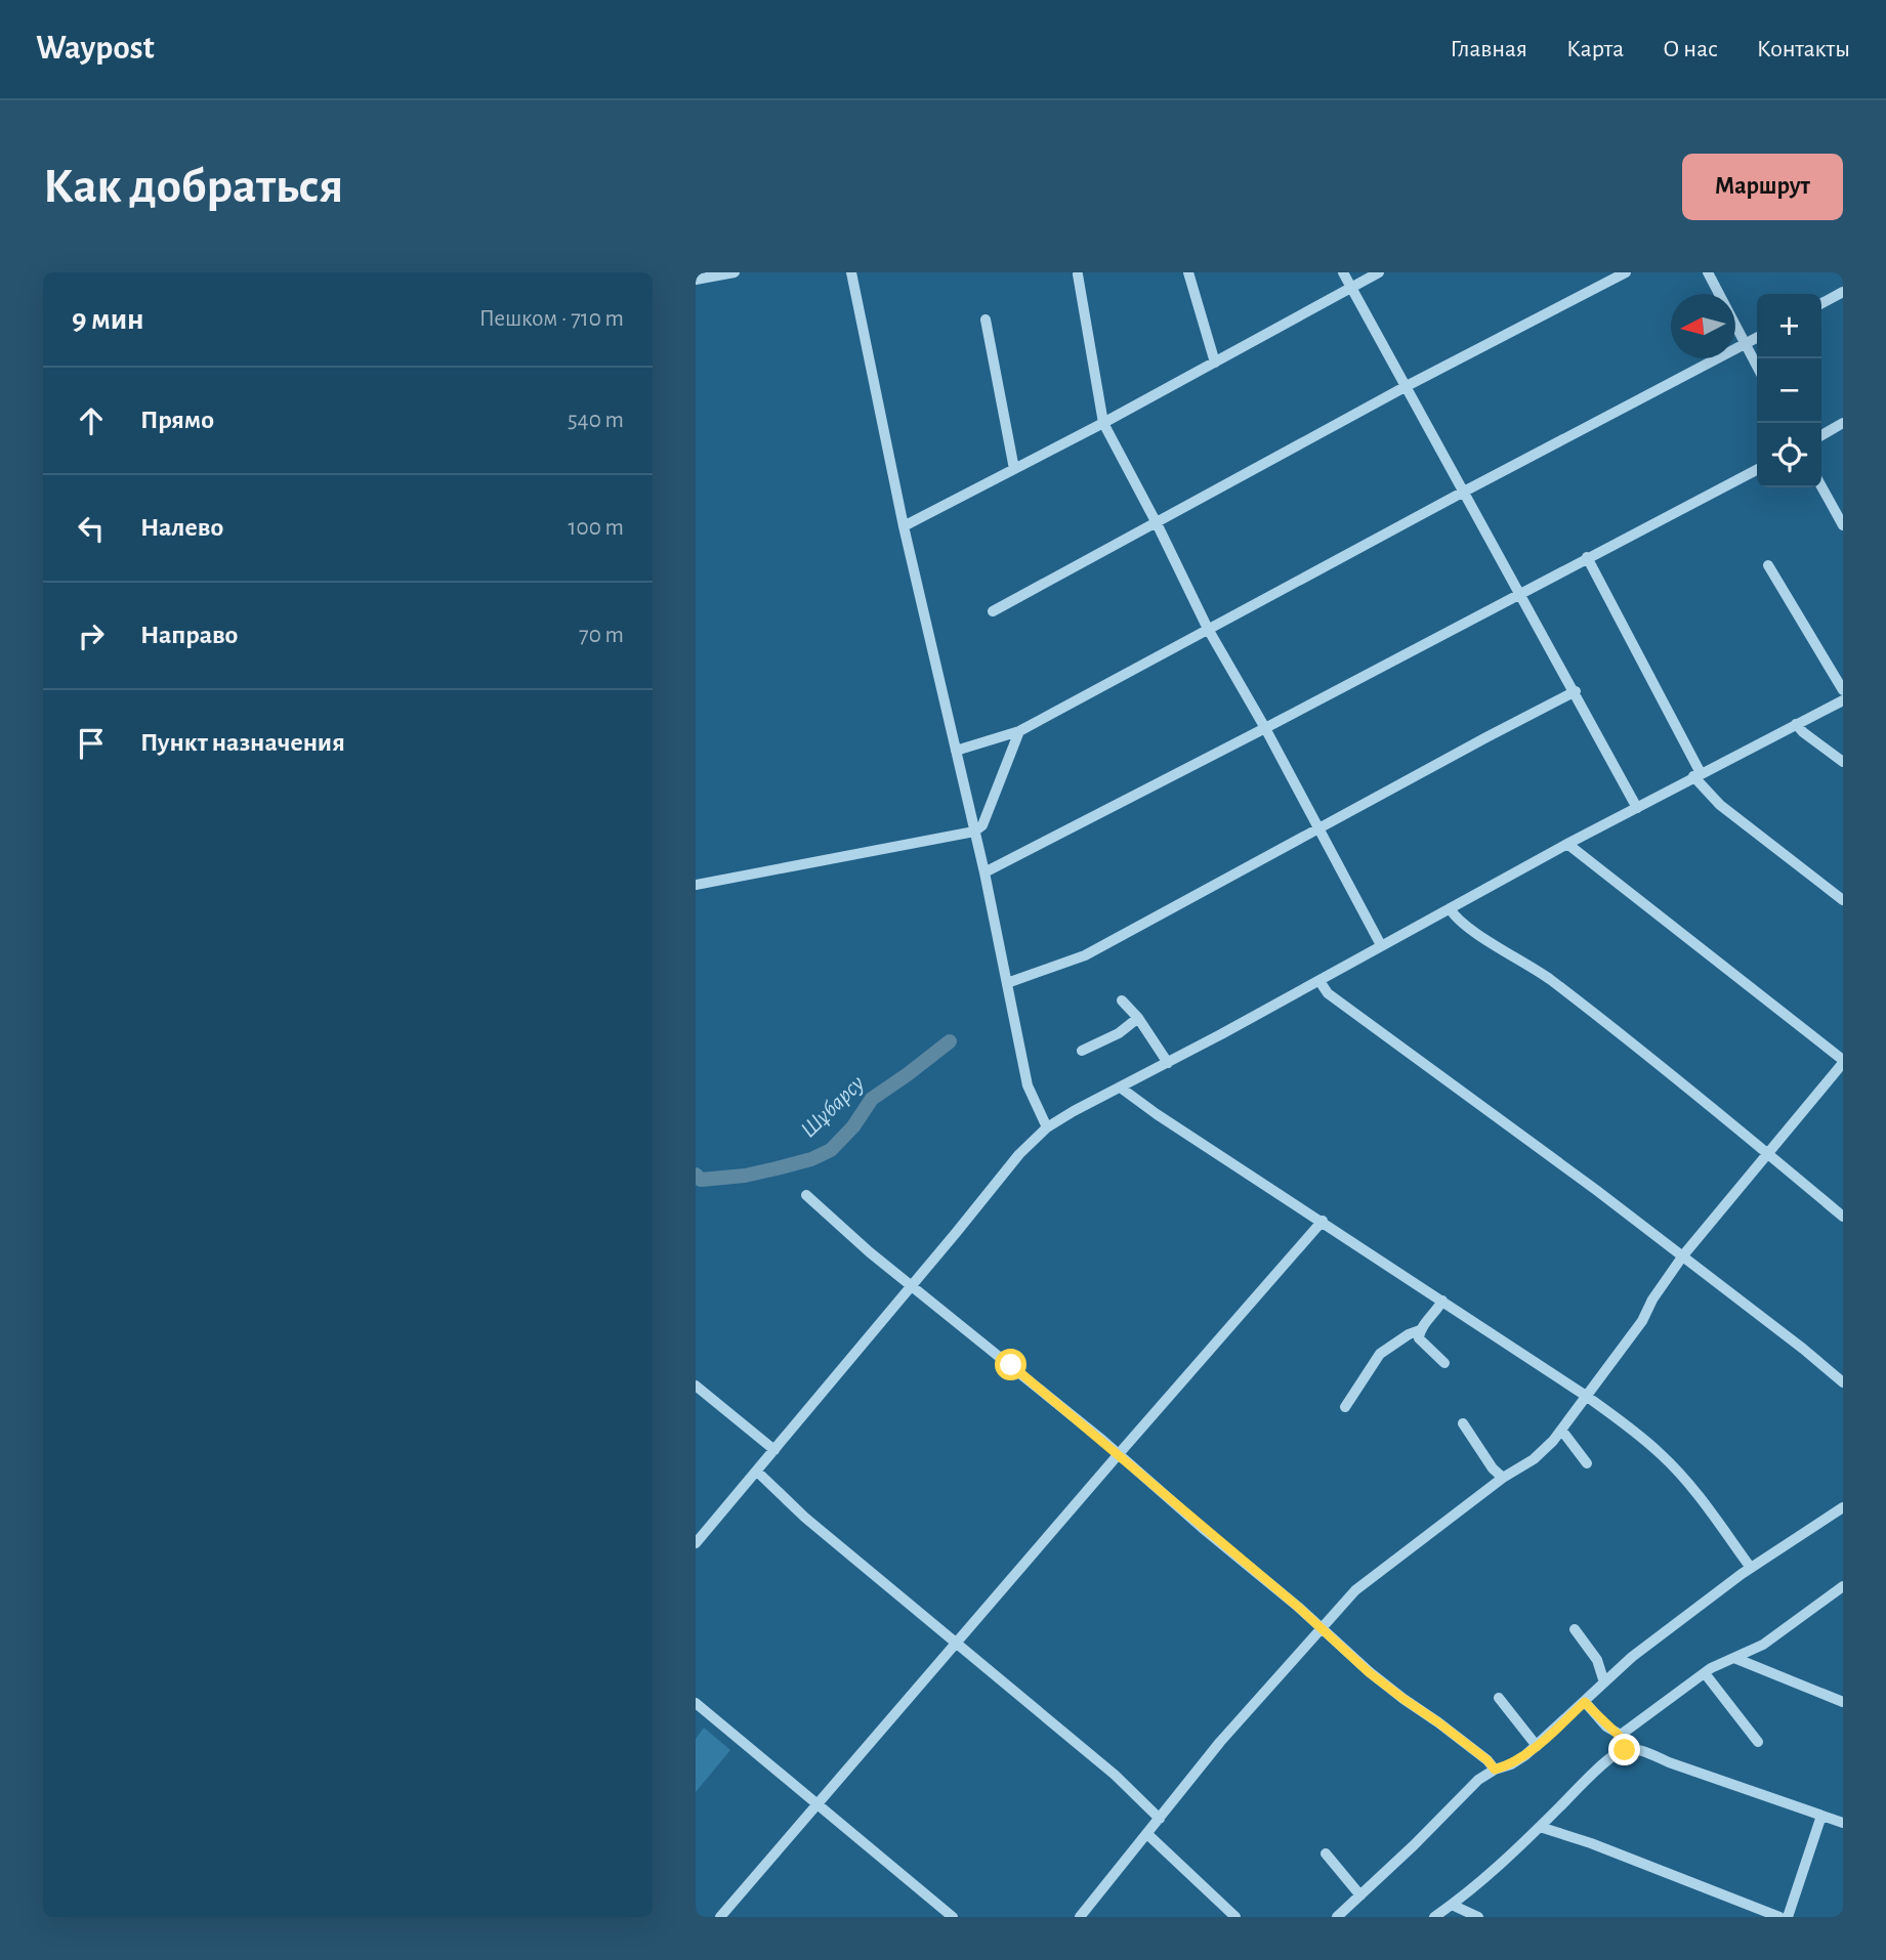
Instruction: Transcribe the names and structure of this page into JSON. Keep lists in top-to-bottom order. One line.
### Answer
{"water":["Шұбарсу"],"north":"left","page":{"header":"Waypost","nav":["Главная","Карта","О нас","Контакты"],"buttons":"Маршрут","title":"Как добраться","heading":["9 мин","Пешком · 710 m"],"map_buttons":["+","−"],"list":[["Прямо","540 m"],["Налево","100 m"],["Направо","70 m"],"Пункт назначения"]}}
